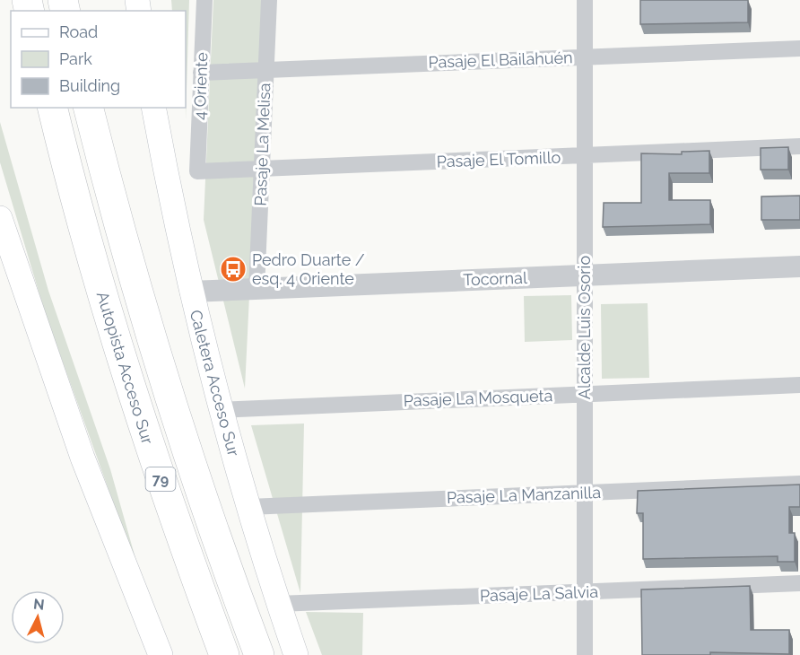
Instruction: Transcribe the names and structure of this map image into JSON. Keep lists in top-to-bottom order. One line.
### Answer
{"streets":{"highway":["Autopista Acceso Sur","79"],"main road":["Caletera Acceso Sur"],"street":["Pasaje El Bailahuén","4 Oriente","Pasaje La Melisa","Pasaje El Tomillo","Tocornal","Alcalde Luis Osorio","Pasaje La Mosqueta","Pasaje La Manzanilla","Pasaje La Salvia"]},"crossings":[["Pasaje El Bailahuén","4 Oriente"],["Pasaje El Bailahuén","Pasaje La Melisa"],["Pasaje El Bailahuén","Alcalde Luis Osorio"],["4 Oriente","Pasaje El Tomillo"],["Pasaje La Melisa","Pasaje El Tomillo"],["Pasaje La Melisa","Tocornal"],["Pasaje El Tomillo","Alcalde Luis Osorio"],["Tocornal","Alcalde Luis Osorio"],["Tocornal","Caletera Acceso Sur"],["Alcalde Luis Osorio","Pasaje La Mosqueta"],["Alcalde Luis Osorio","Pasaje La Manzanilla"],["Alcalde Luis Osorio","Pasaje La Salvia"],["Caletera Acceso Sur","Pasaje La Mosqueta"],["Caletera Acceso Sur","Pasaje La Manzanilla"],["Caletera Acceso Sur","Pasaje La Salvia"]],"places":{"bus stop":["Pedro Duarte / esq. 4 Oriente"]},"legend":["Road","Park","Building"],"north":"top"}
